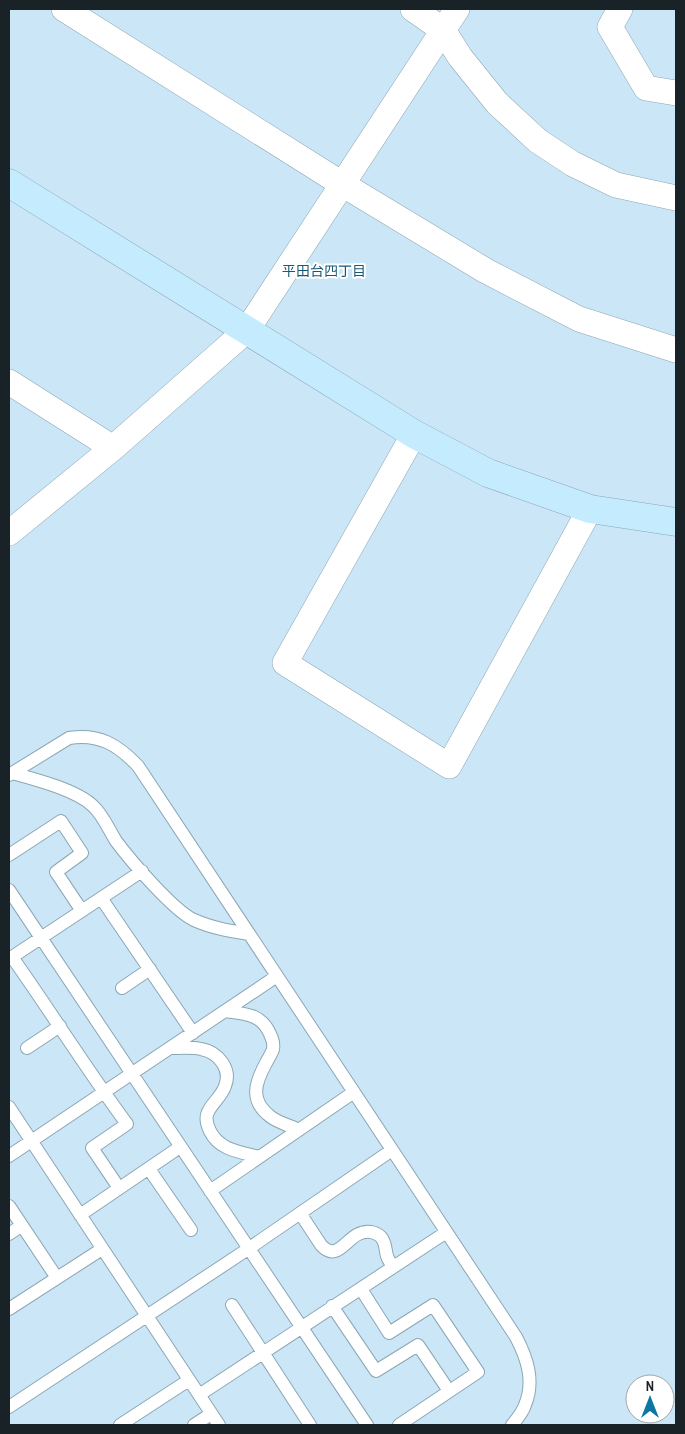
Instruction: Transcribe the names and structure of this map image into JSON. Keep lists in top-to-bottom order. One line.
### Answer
{"districts":["平田台四丁目"],"north":"top"}
